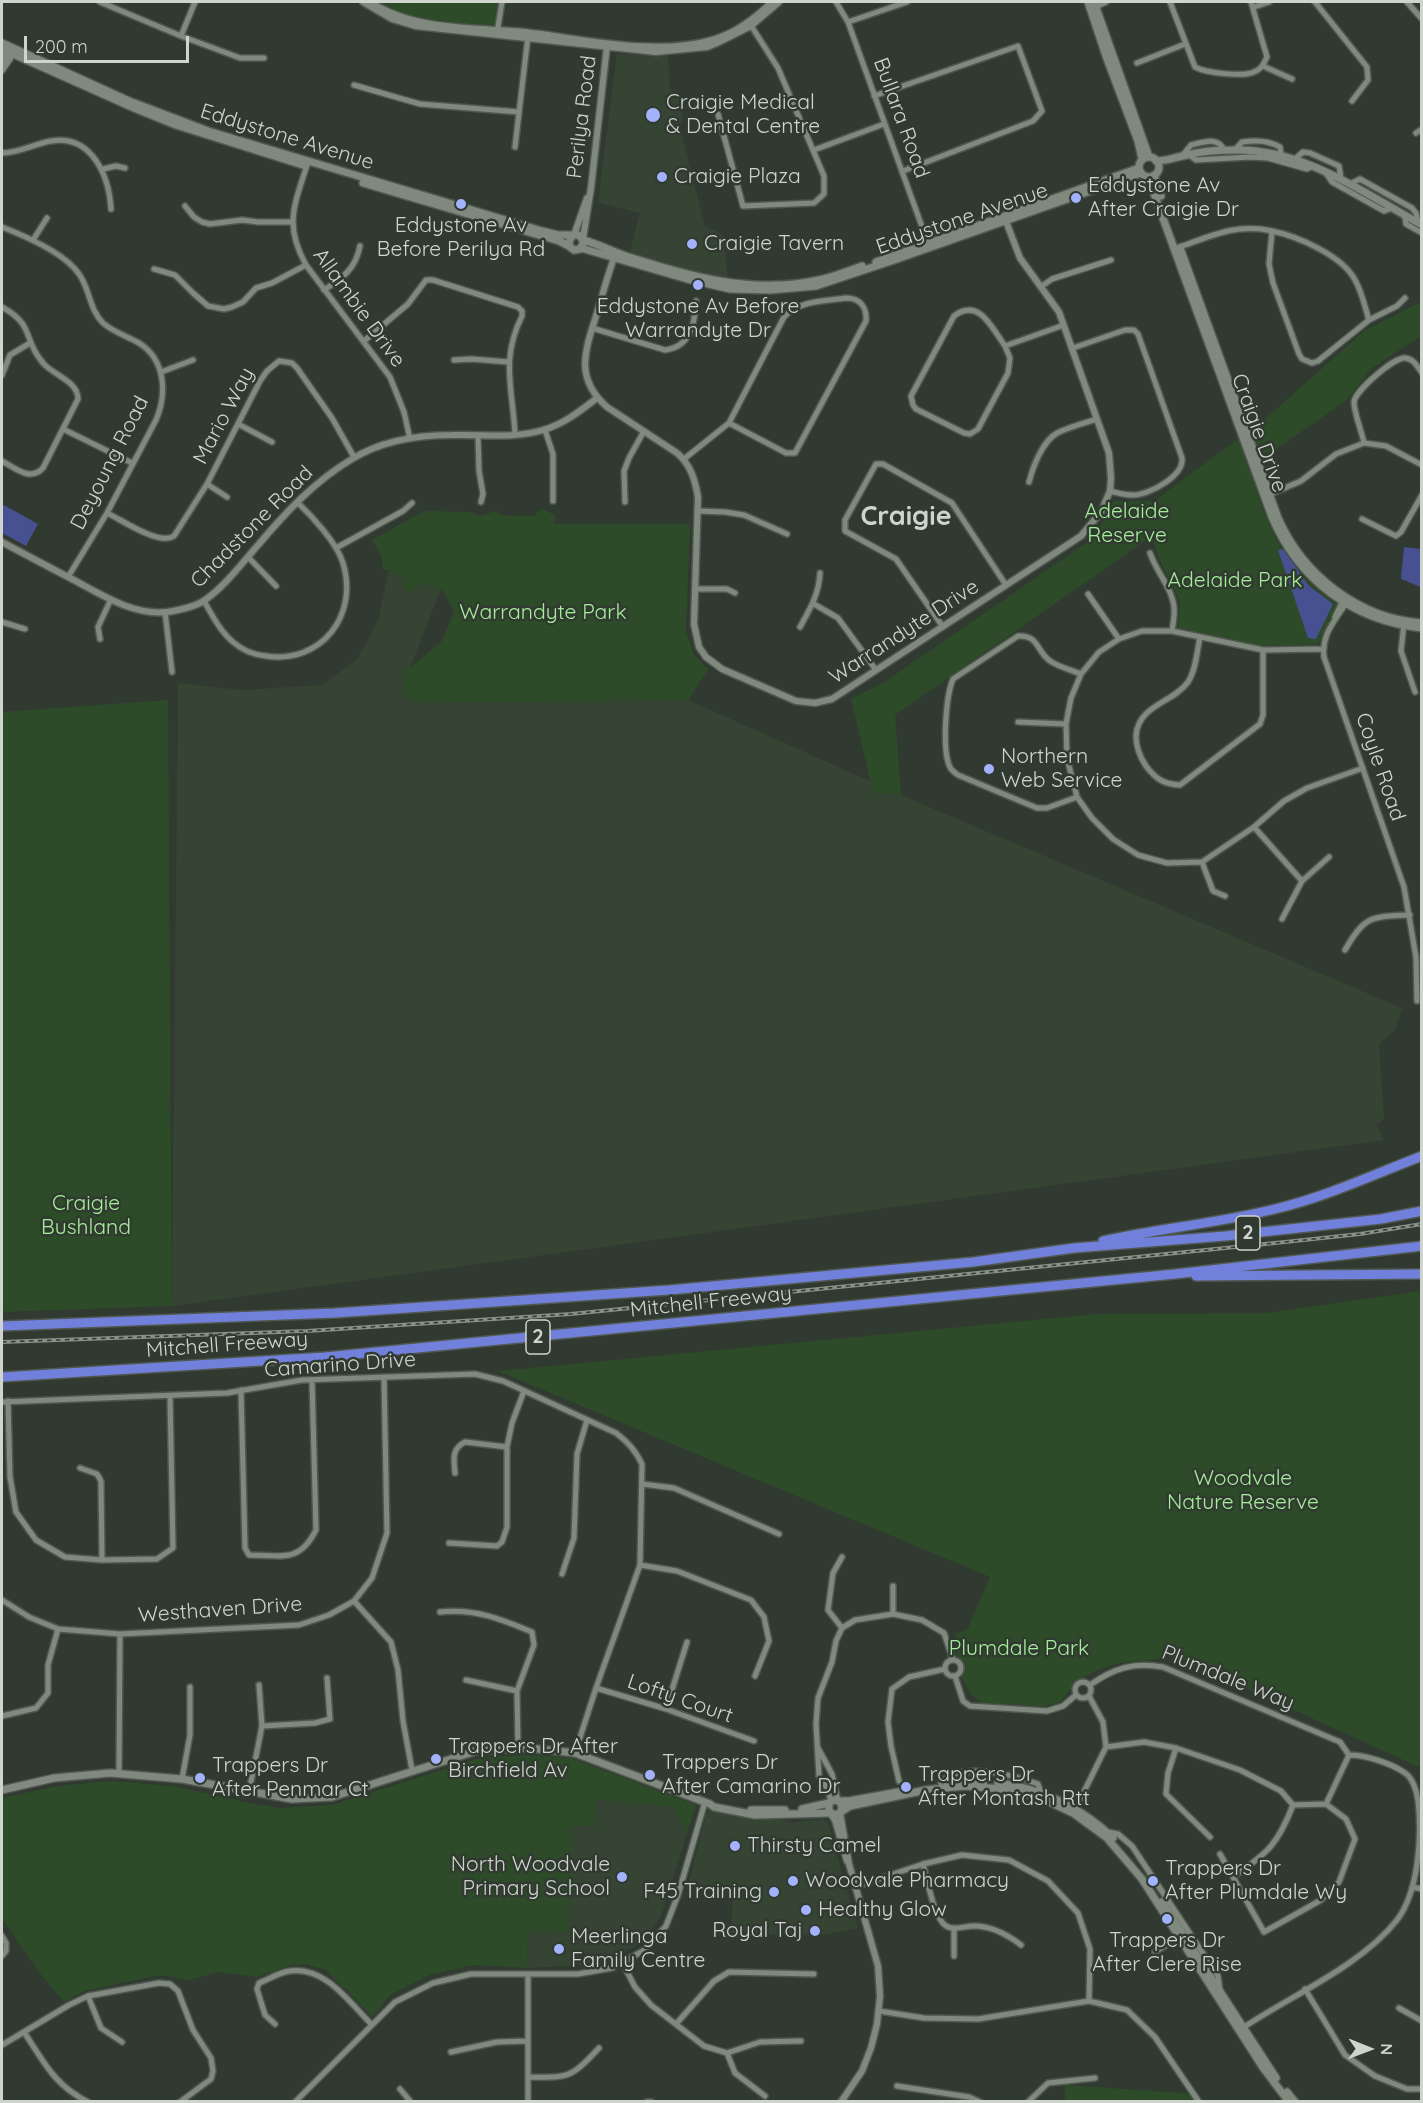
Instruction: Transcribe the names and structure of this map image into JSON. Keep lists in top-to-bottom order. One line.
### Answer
{"streets":{"highway":["2","Mitchell Freeway"],"main road":["Eddystone Avenue","Craigie Drive"],"street":["Perilya Road","Bullara Road","Allambie Drive","Mario Way","Deyoung Road","Chadstone Road","Warrandyte Drive","Coyle Road","Camarino Drive","Westhaven Drive","Plumdale Way","Lofty Court"]},"crossings":[["Perilya Road","Eddystone Avenue"],["Bullara Road","Eddystone Avenue"],["Eddystone Avenue","Allambie Drive"],["Eddystone Avenue","Warrandyte Drive"],["Allambie Drive","Chadstone Road"],["Mario Way","Deyoung Road"],["Mario Way","Chadstone Road"],["Deyoung Road","Chadstone Road"],["Camarino Drive","Westhaven Drive"],["Camarino Drive","Lofty Court"]],"districts":["Craigie"],"parks":["Adelaide Reserve","Adelaide Park","Warrandyte Park","Craigie Bushland","Woodvale Nature Reserve","Plumdale Park"],"places":["Craigie Medical & Dental Centre","Craigie Plaza","Eddystone Av After Craigie Dr","Eddystone Av Before Perilya Rd","Craigie Tavern","Eddystone Av Before Warrandyte Dr","Northern Web Service","Trappers Dr After Birchfield Av","Trappers Dr After Camarino Dr","Trappers Dr After Penmar Ct","Trappers Dr After Montash Rtt","Thirsty Camel","North Woodvale Primary School","Woodvale Pharmacy","Trappers Dr After Plumdale Wy","F45 Training","Healthy Glow","Trappers Dr After Clere Rise","Royal Taj","Meerlinga Family Centre"],"scale_bar":"200 m","north":"right"}
